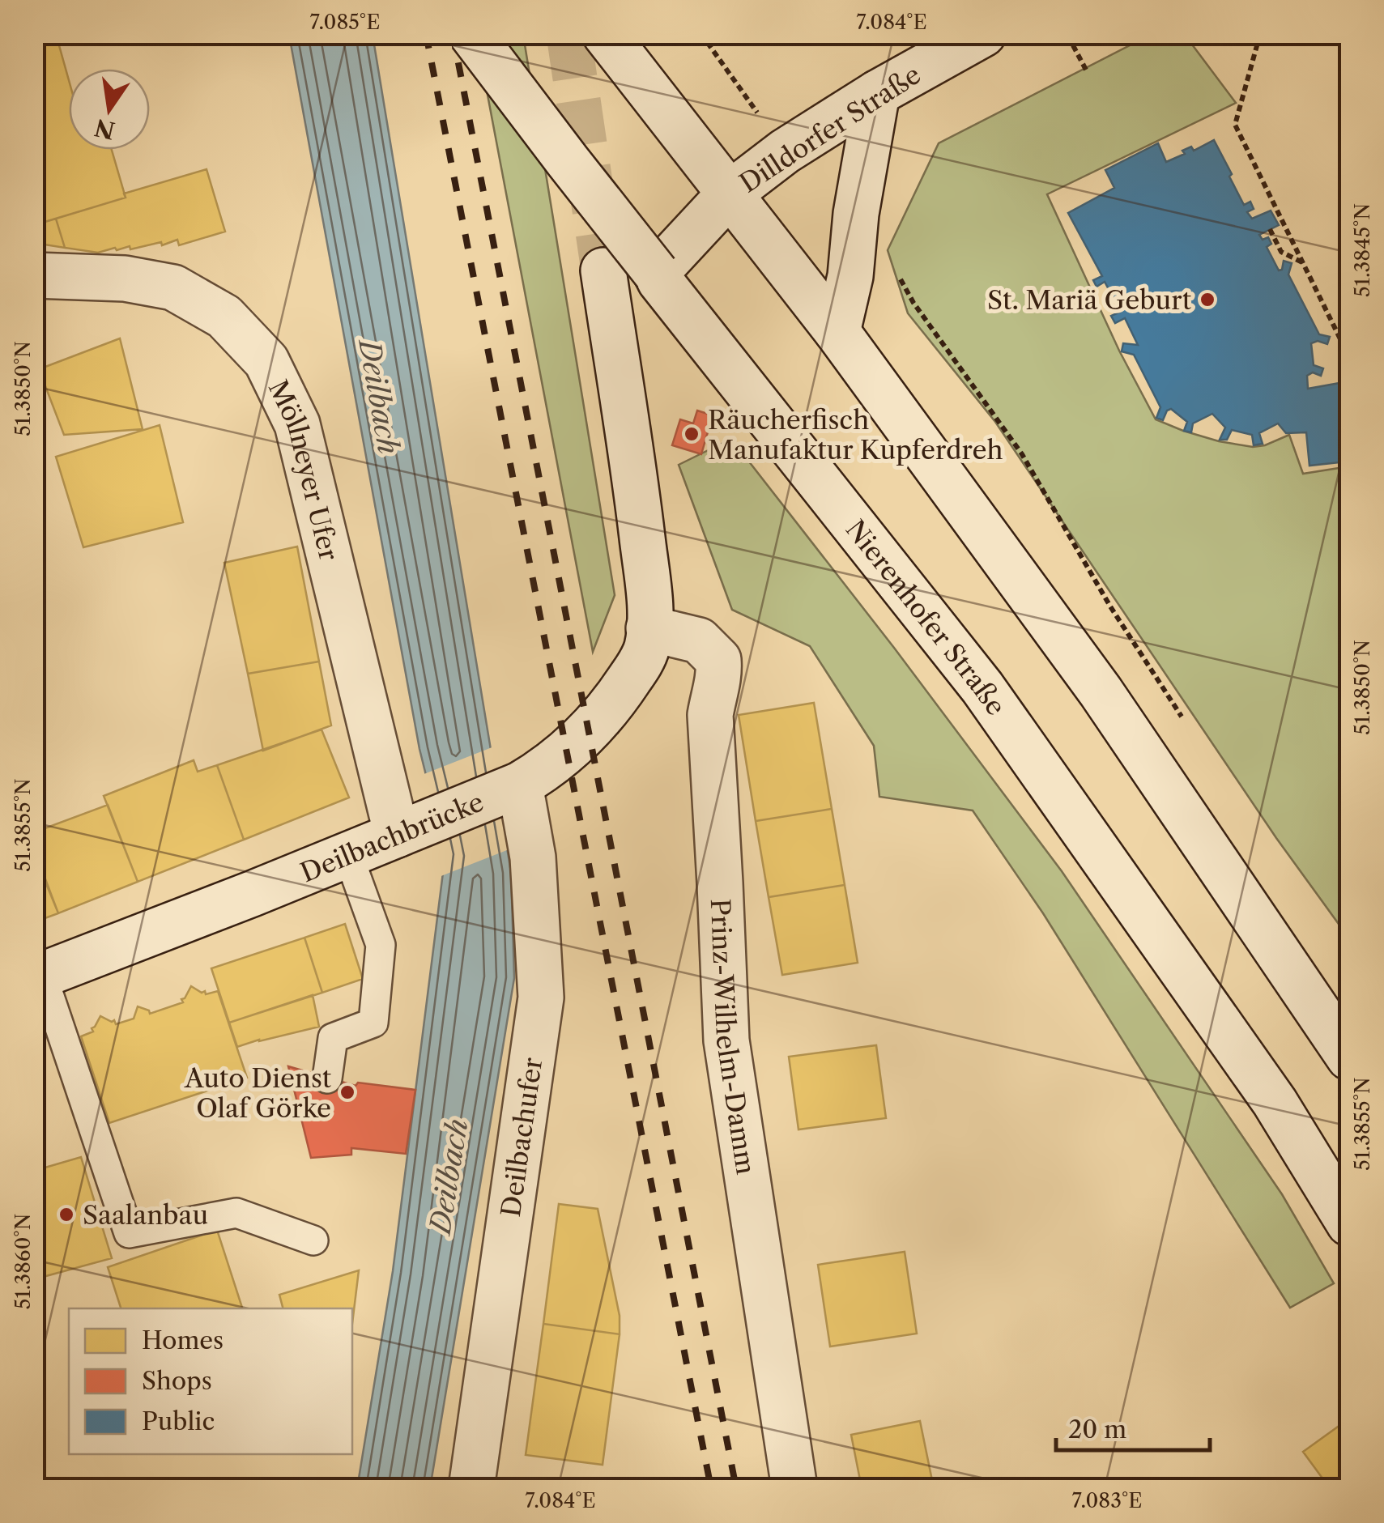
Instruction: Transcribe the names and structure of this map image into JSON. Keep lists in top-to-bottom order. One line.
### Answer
{"streets":{"main road":["Dilldorfer Straße","Möllneyer Ufer","Nierenhofer Straße","Deilbachbrücke","Prinz-Wilhelm-Damm","Deilbachufer"]},"crossings":[["Dilldorfer Straße","Nierenhofer Straße"],["Möllneyer Ufer","Deilbachbrücke"],["Deilbachbrücke","Prinz-Wilhelm-Damm"],["Deilbachbrücke","Deilbachufer"]],"water":["Deilbach"],"places":["St. Mariä Geburt","Räucherfisch Manufaktur Kupferdreh","Auto Dienst Olaf Görke","Saalanbau"],"legend":["Homes","Shops","Public"],"scale_bar":"20 m","north":"bottom","coordinates":["7.085°E","7.084°E","51.3845°N","51.3850°N","51.3855°N","51.3860°N","7.083°E"]}
